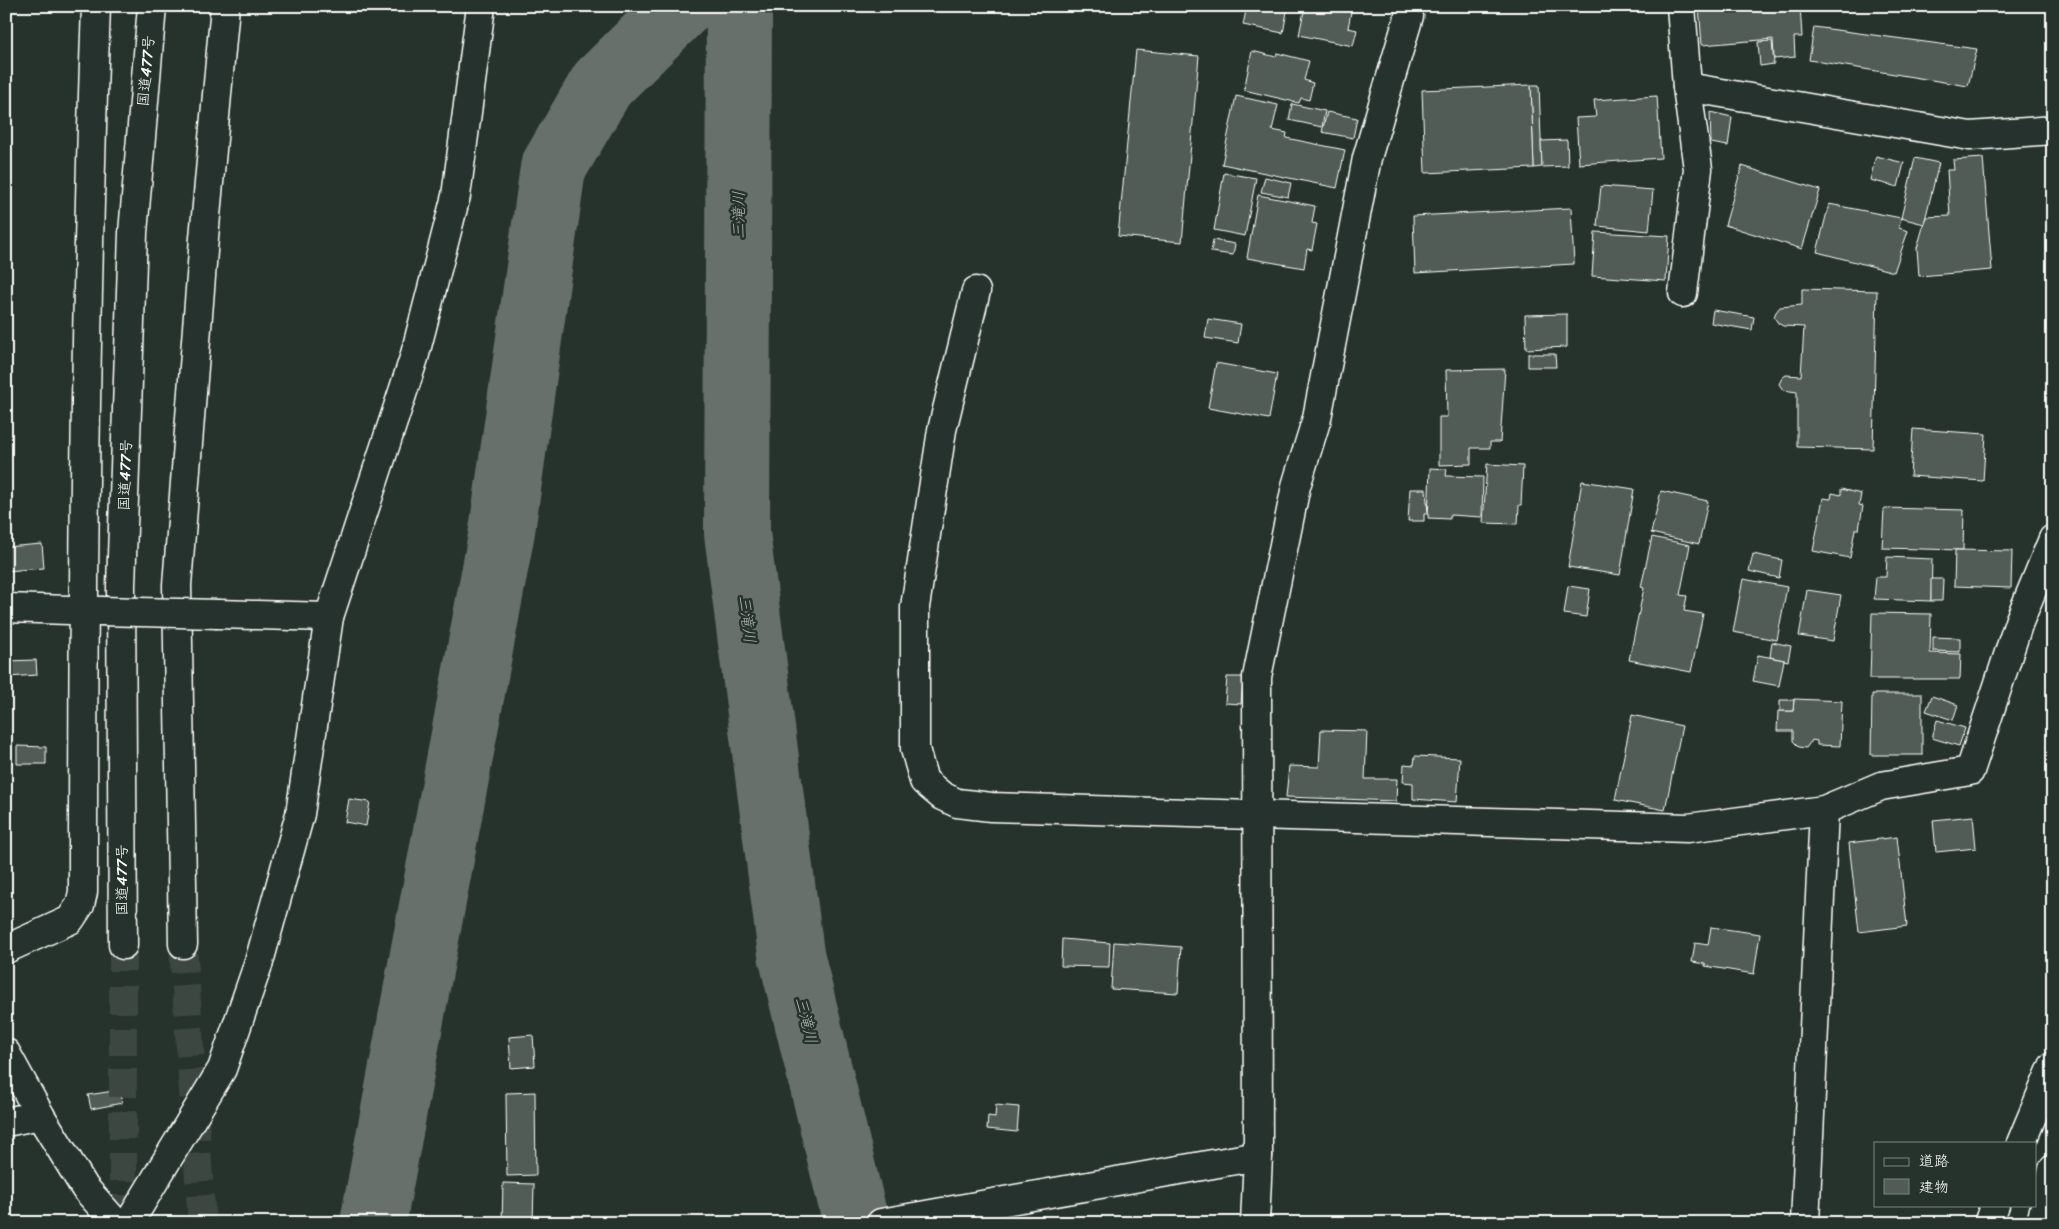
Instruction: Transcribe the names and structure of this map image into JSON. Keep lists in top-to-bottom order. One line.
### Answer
{"streets":{"main road":["国道477号"]},"water":["三滝川"],"legend":["道路","建物"]}
